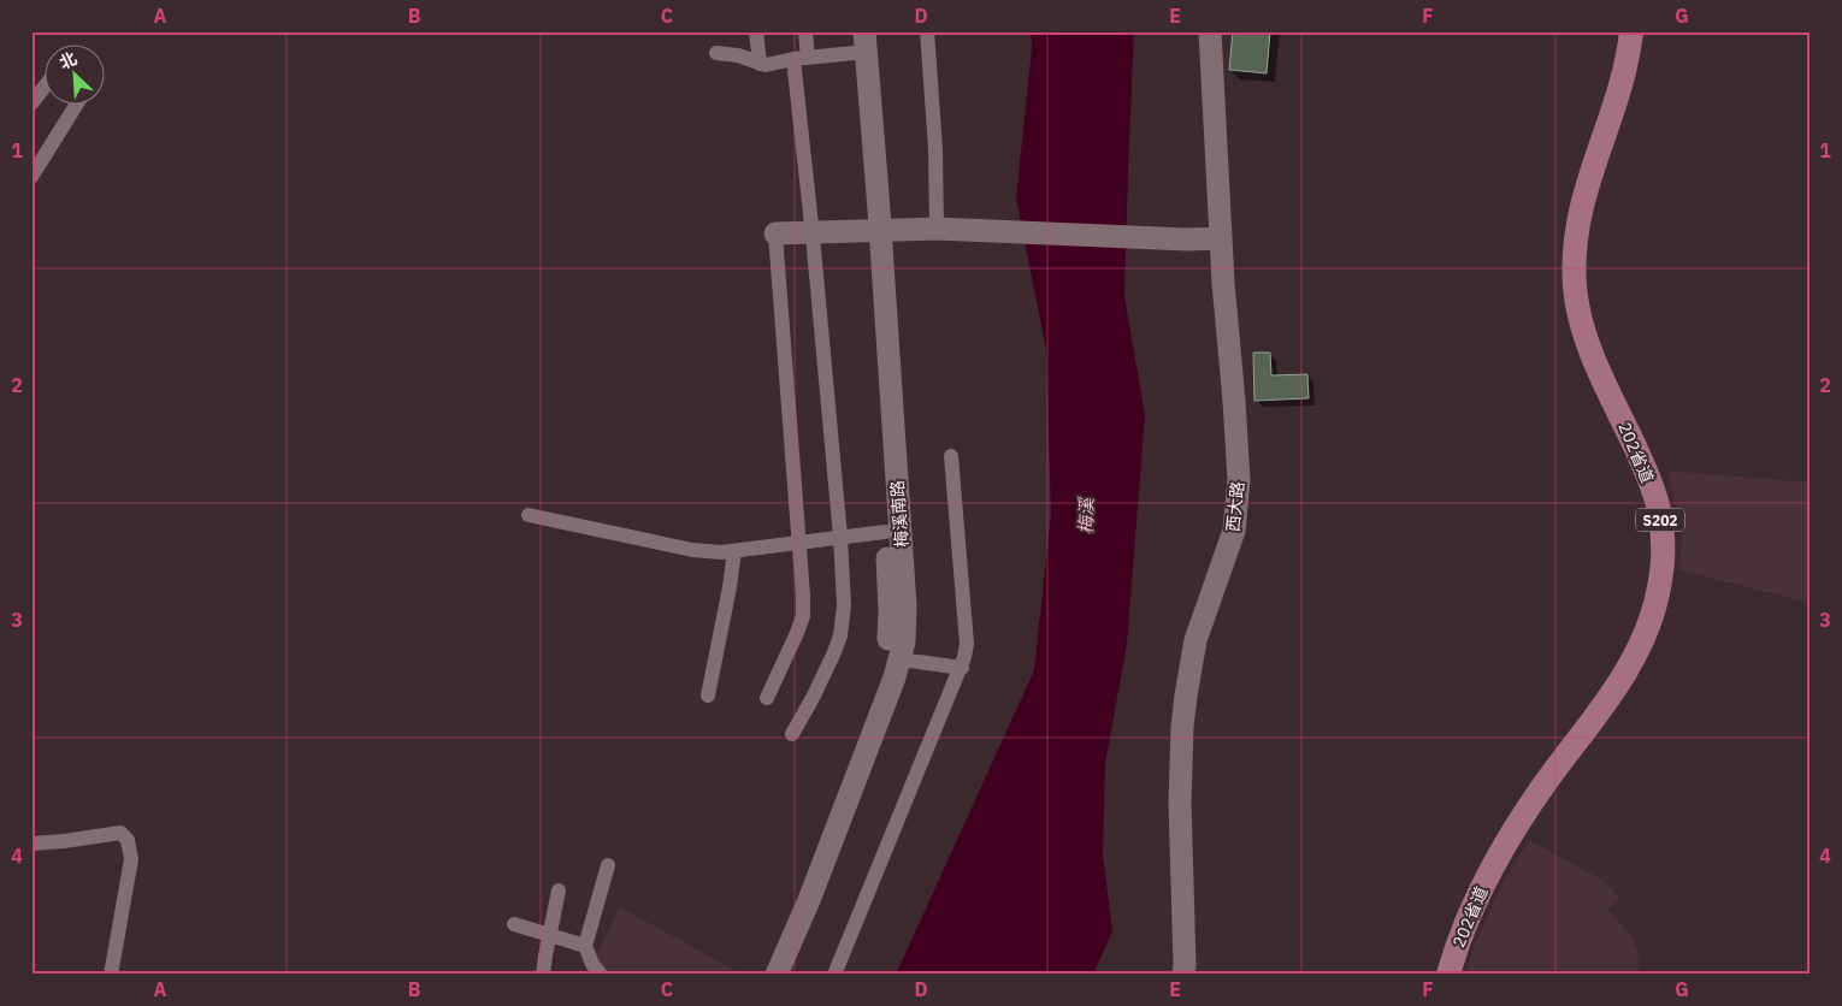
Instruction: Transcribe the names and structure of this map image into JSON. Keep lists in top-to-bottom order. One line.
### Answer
{"streets":{"main road":["202省道","西大路","梅溪南路","S202"]},"water":["梅溪"],"north":"top left","grid":{"columns":["A","B","C","D","E","F","G"],"rows":["1","2","3","4"]}}
